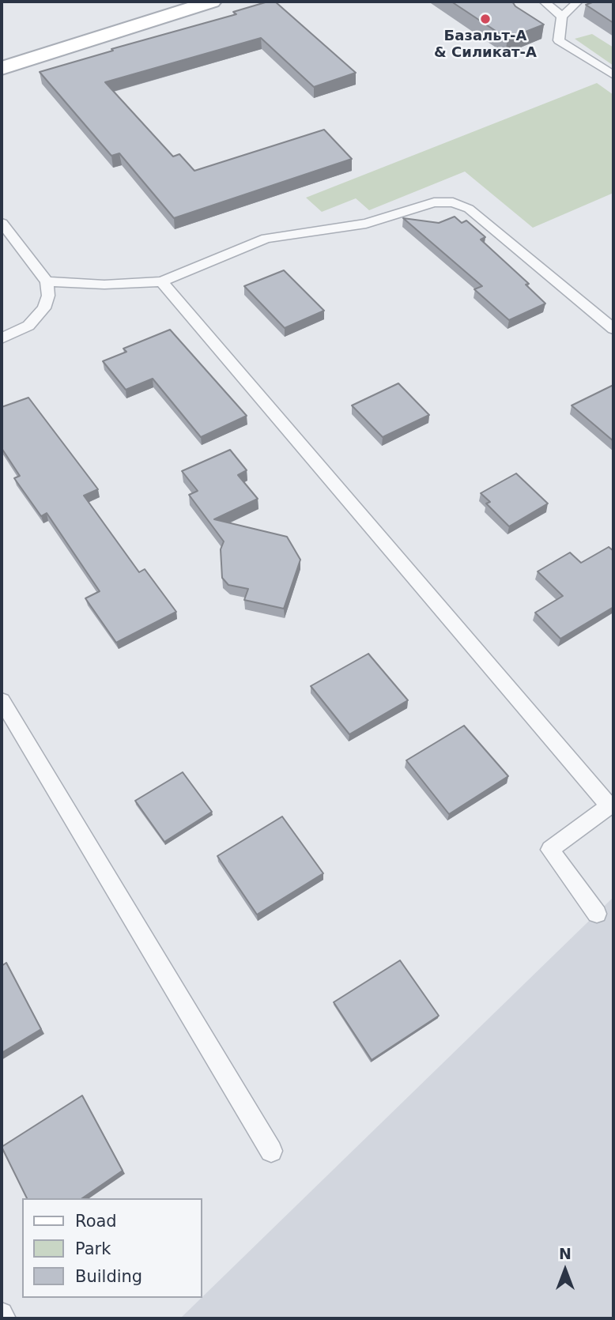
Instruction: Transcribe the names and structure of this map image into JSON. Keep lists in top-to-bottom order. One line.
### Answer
{"places":["Базальт-А & Силикат-А"],"legend":["Road","Park","Building"],"north":"top"}
